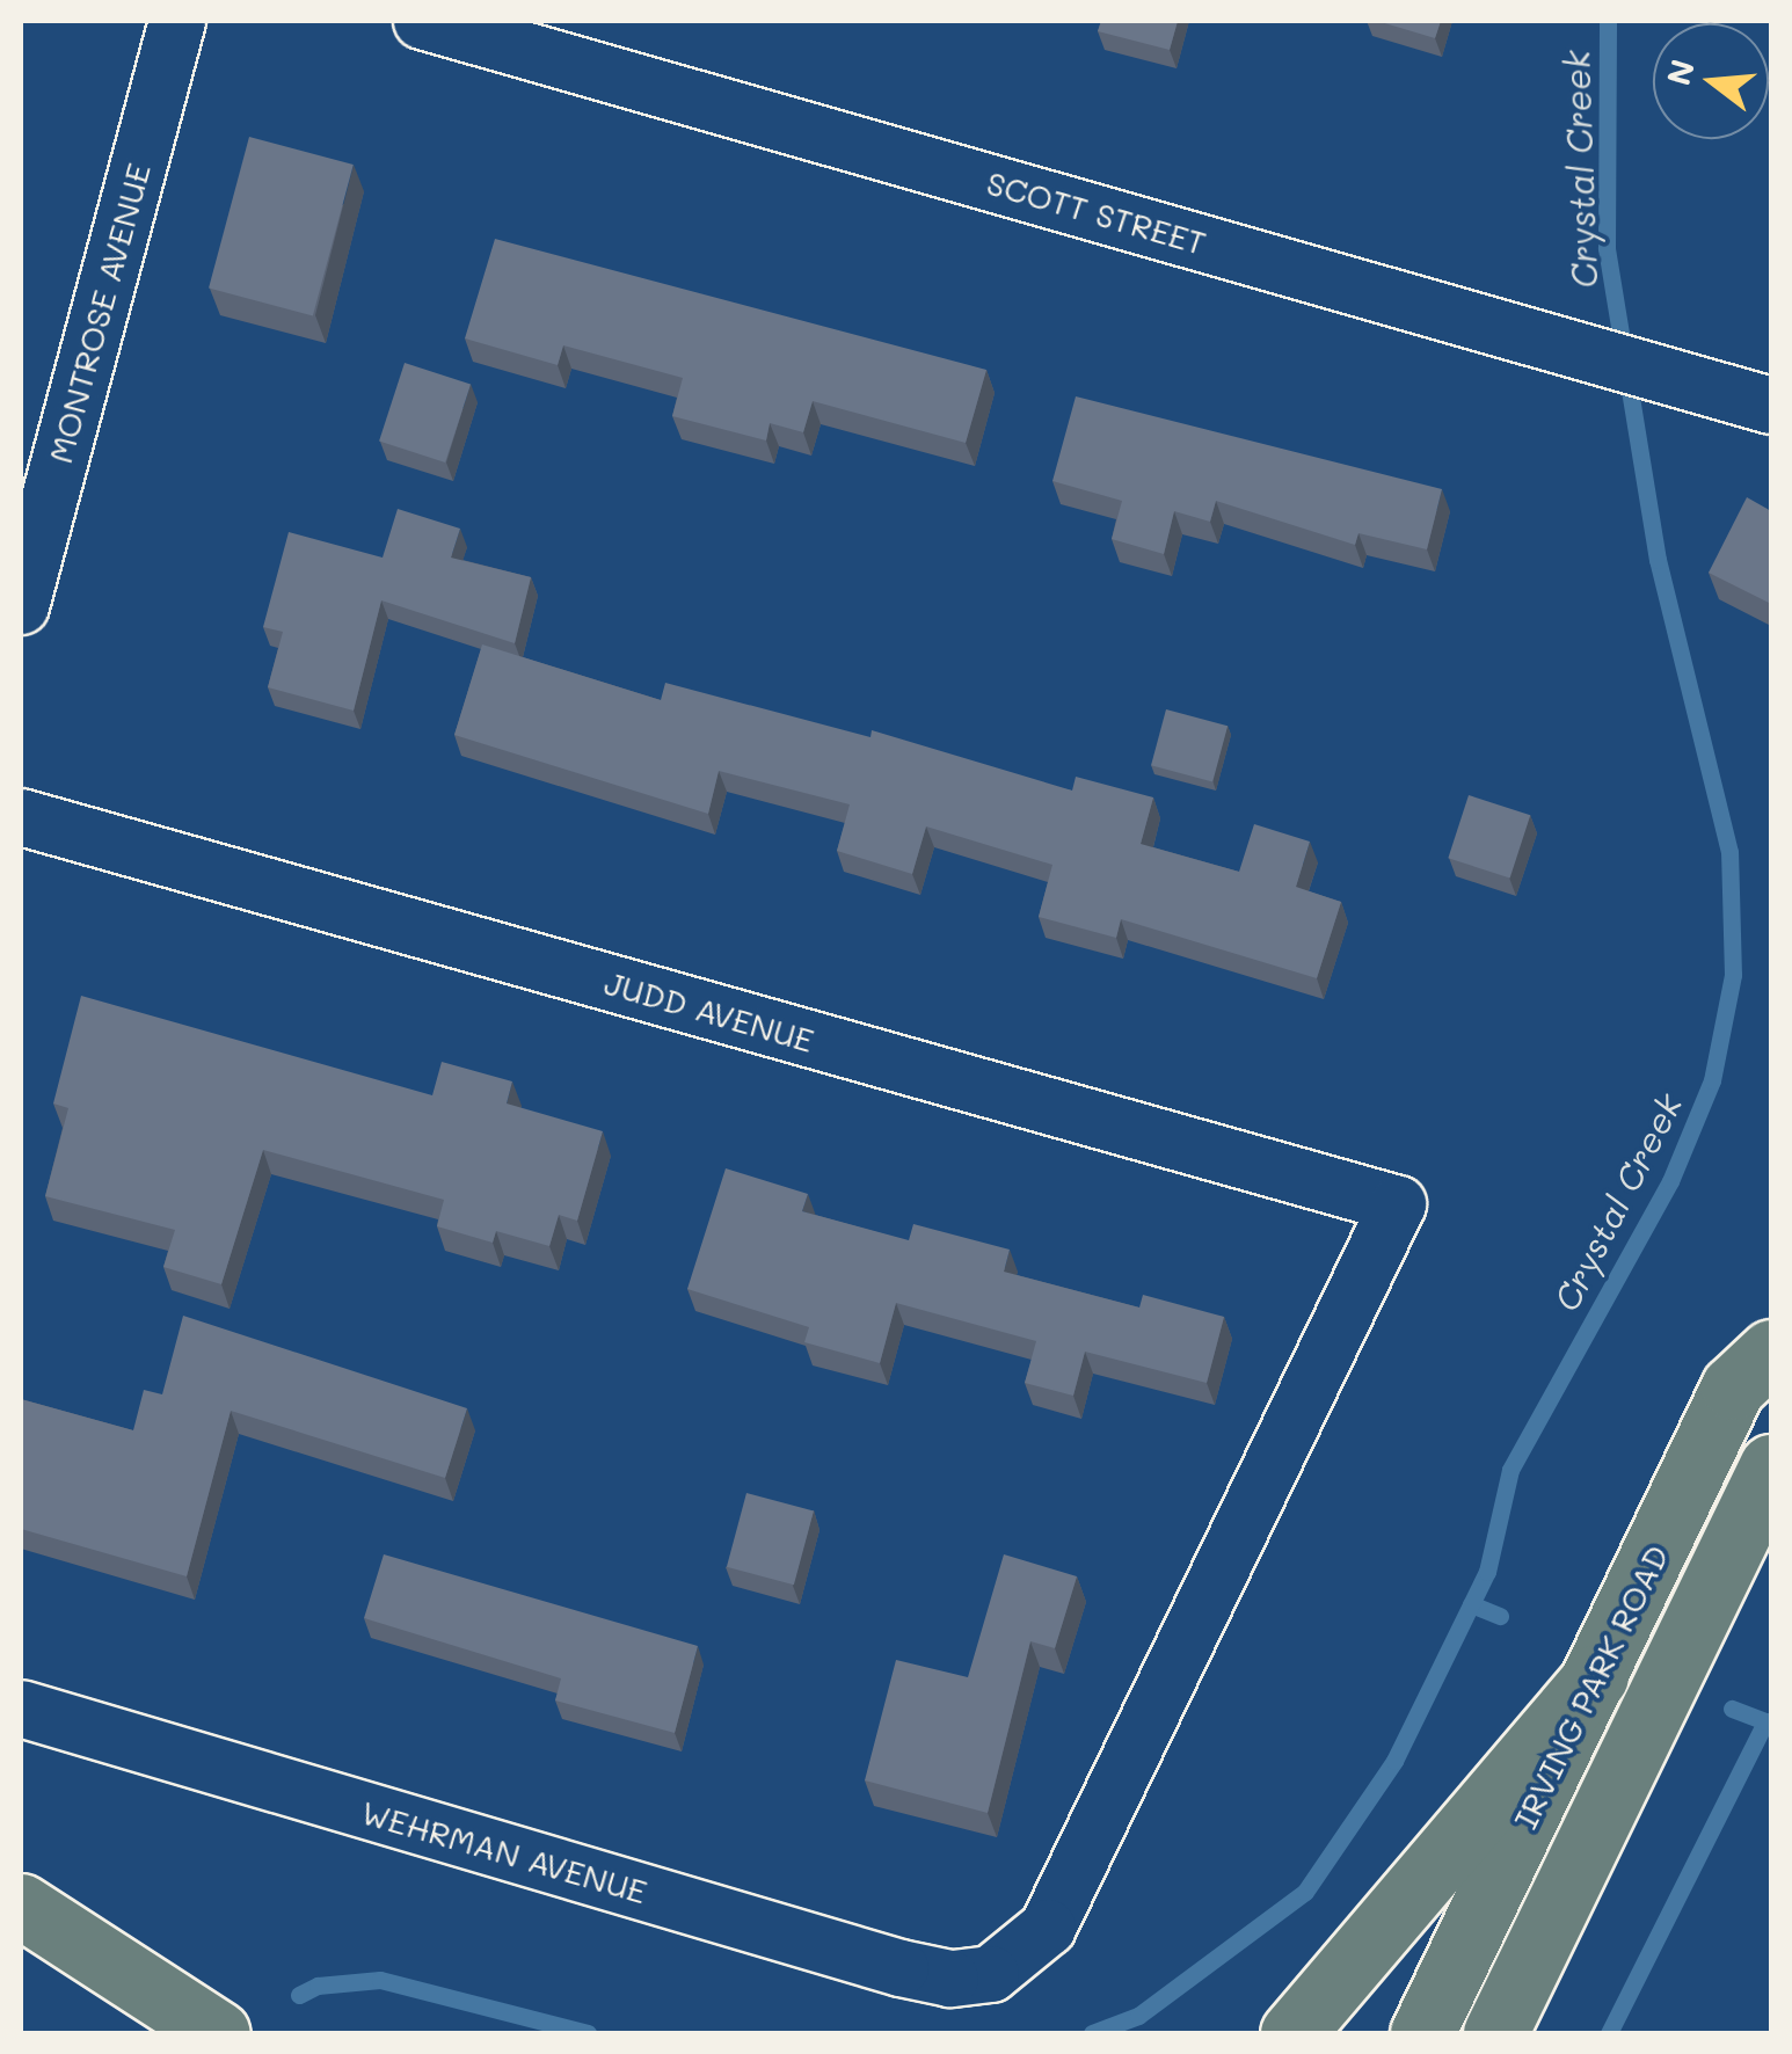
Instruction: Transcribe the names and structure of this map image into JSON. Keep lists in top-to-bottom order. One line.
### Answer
{"streets":{"main road":["IRVING PARK ROAD"],"street":["SCOTT STREET","MONTROSE AVENUE","JUDD AVENUE","WEHRMAN AVENUE"]},"crossings":[["JUDD AVENUE","WEHRMAN AVENUE"]],"water":["Crystal Creek"],"north":"left"}
